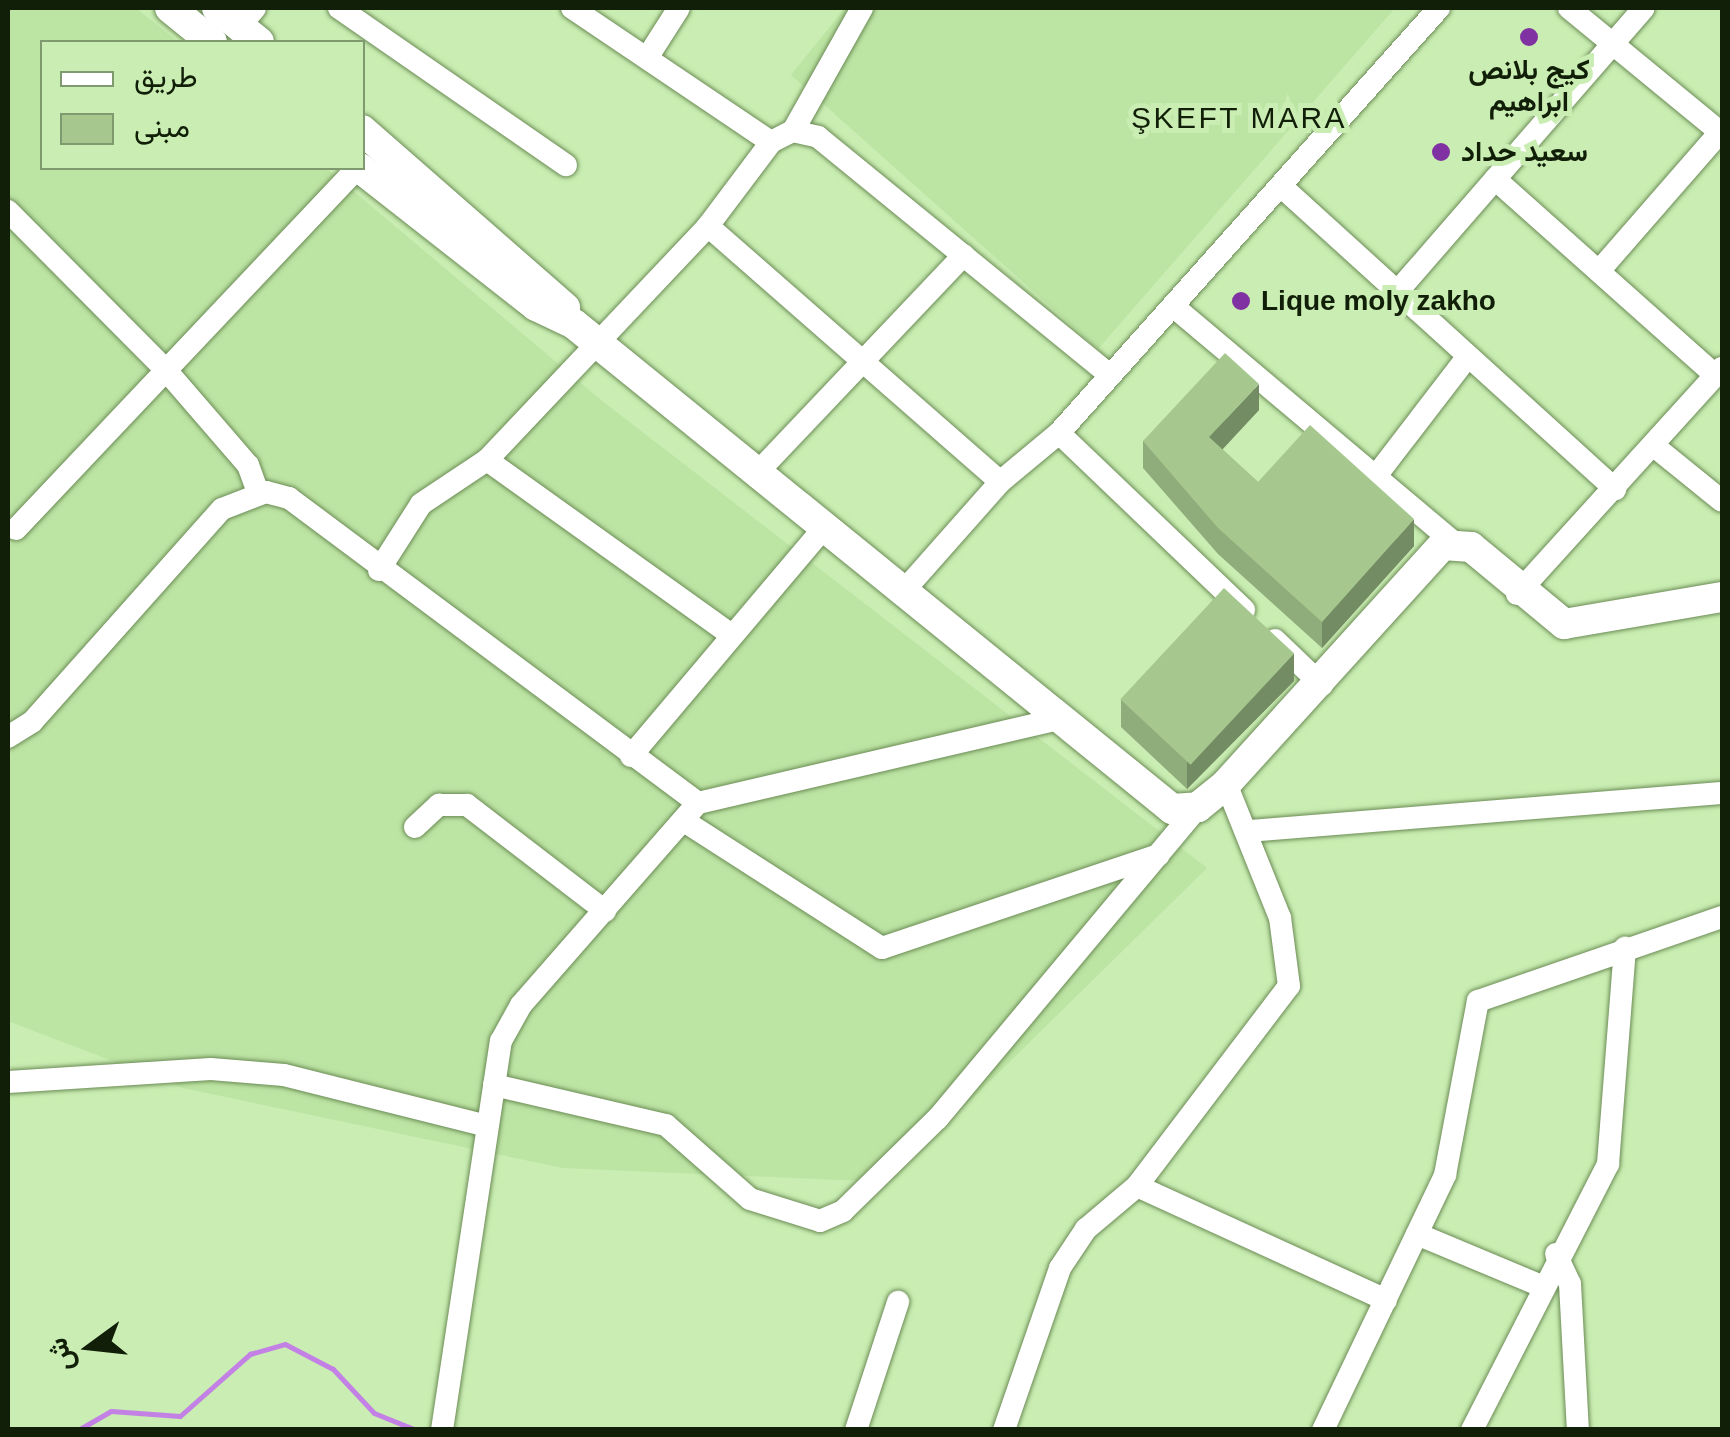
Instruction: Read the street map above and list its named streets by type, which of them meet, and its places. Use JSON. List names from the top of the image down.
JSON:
{
  "districts": ["ŞKEFT MARA"],
  "places": ["كيج بلانص ابراهيم", "سعيد حداد", "Lique moly zakho"],
  "legend": ["طريق", "مبنى"],
  "north": "left"
}
